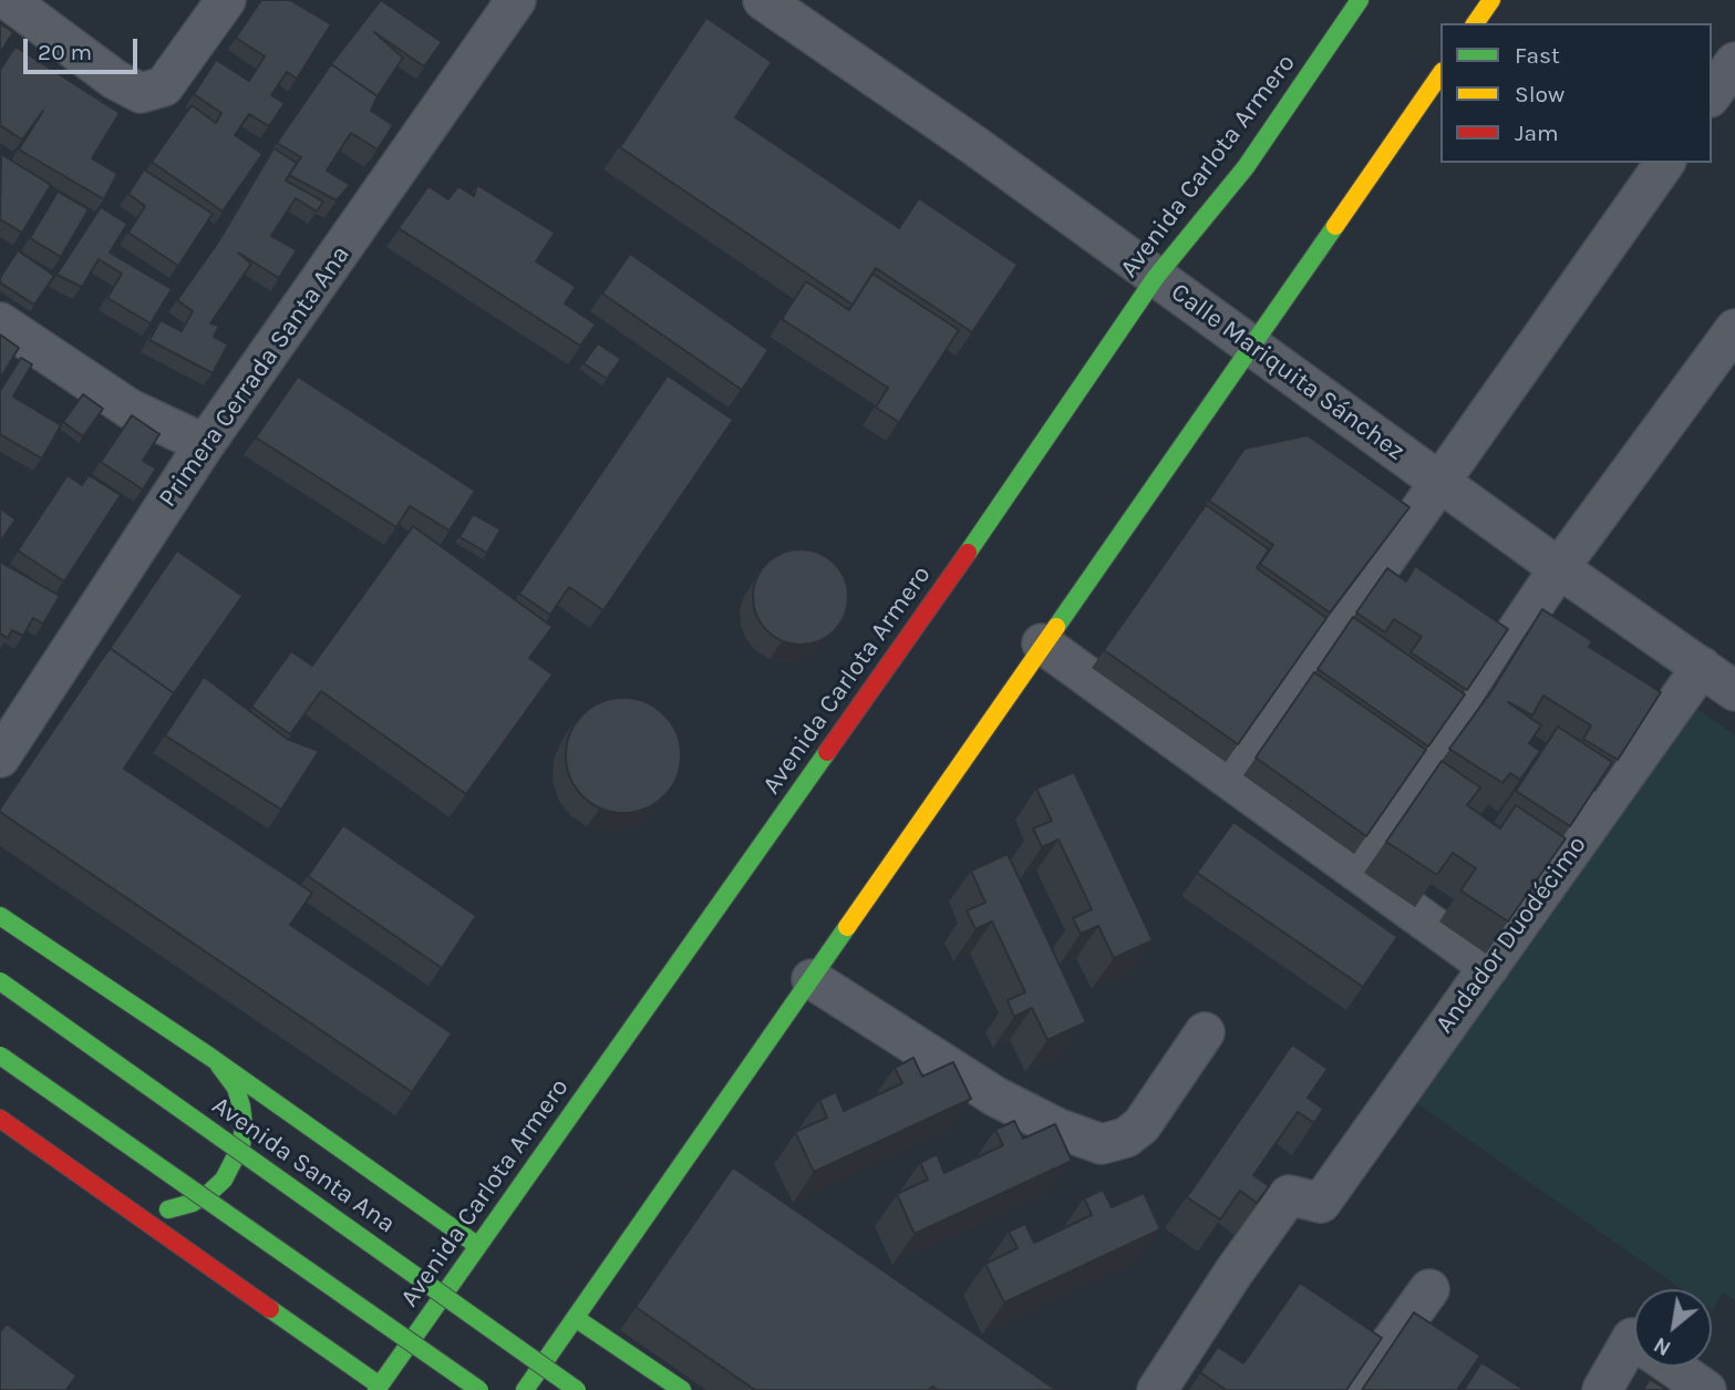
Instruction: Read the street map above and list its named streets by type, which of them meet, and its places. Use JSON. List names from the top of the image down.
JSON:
{
  "streets": {
    "main road": ["Avenida Carlota Armero", "Avenida Santa Ana"],
    "street": ["Calle Mariquita Sánchez", "Primera Cerrada Santa Ana", "Andador Duodécimo"]
  },
  "crossings": [
    ["Avenida Carlota Armero", "Calle Mariquita Sánchez"],
    ["Avenida Carlota Armero", "Avenida Santa Ana"],
    ["Calle Mariquita Sánchez", "Andador Duodécimo"]
  ],
  "legend": ["Fast", "Slow", "Jam"],
  "scale_bar": "20 m",
  "north": "bottom left"
}
